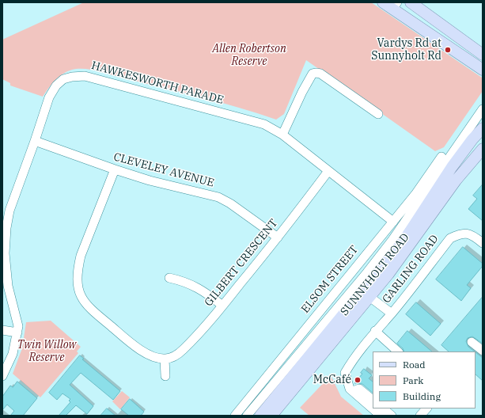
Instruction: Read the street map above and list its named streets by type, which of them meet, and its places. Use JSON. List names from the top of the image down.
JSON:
{
  "streets": {
    "main road": ["SUNNYHOLT ROAD"],
    "street": [
      "HAWKESWORTH PARADE",
      "CLEVELEY AVENUE",
      "GILBERT CRESCENT",
      "GARLING ROAD",
      "ELSOM STREET"
    ]
  },
  "crossings": [
    ["HAWKESWORTH PARADE", "CLEVELEY AVENUE"],
    ["HAWKESWORTH PARADE", "GILBERT CRESCENT"],
    ["HAWKESWORTH PARADE", "ELSOM STREET"],
    ["CLEVELEY AVENUE", "GILBERT CRESCENT"],
    ["GARLING ROAD", "SUNNYHOLT ROAD"]
  ],
  "parks": ["Allen Robertson Reserve", "Twin Willow Reserve"],
  "places": ["Vardys Rd at Sunnyholt Rd", "McCafé"],
  "legend": ["Road", "Park", "Building"]
}
